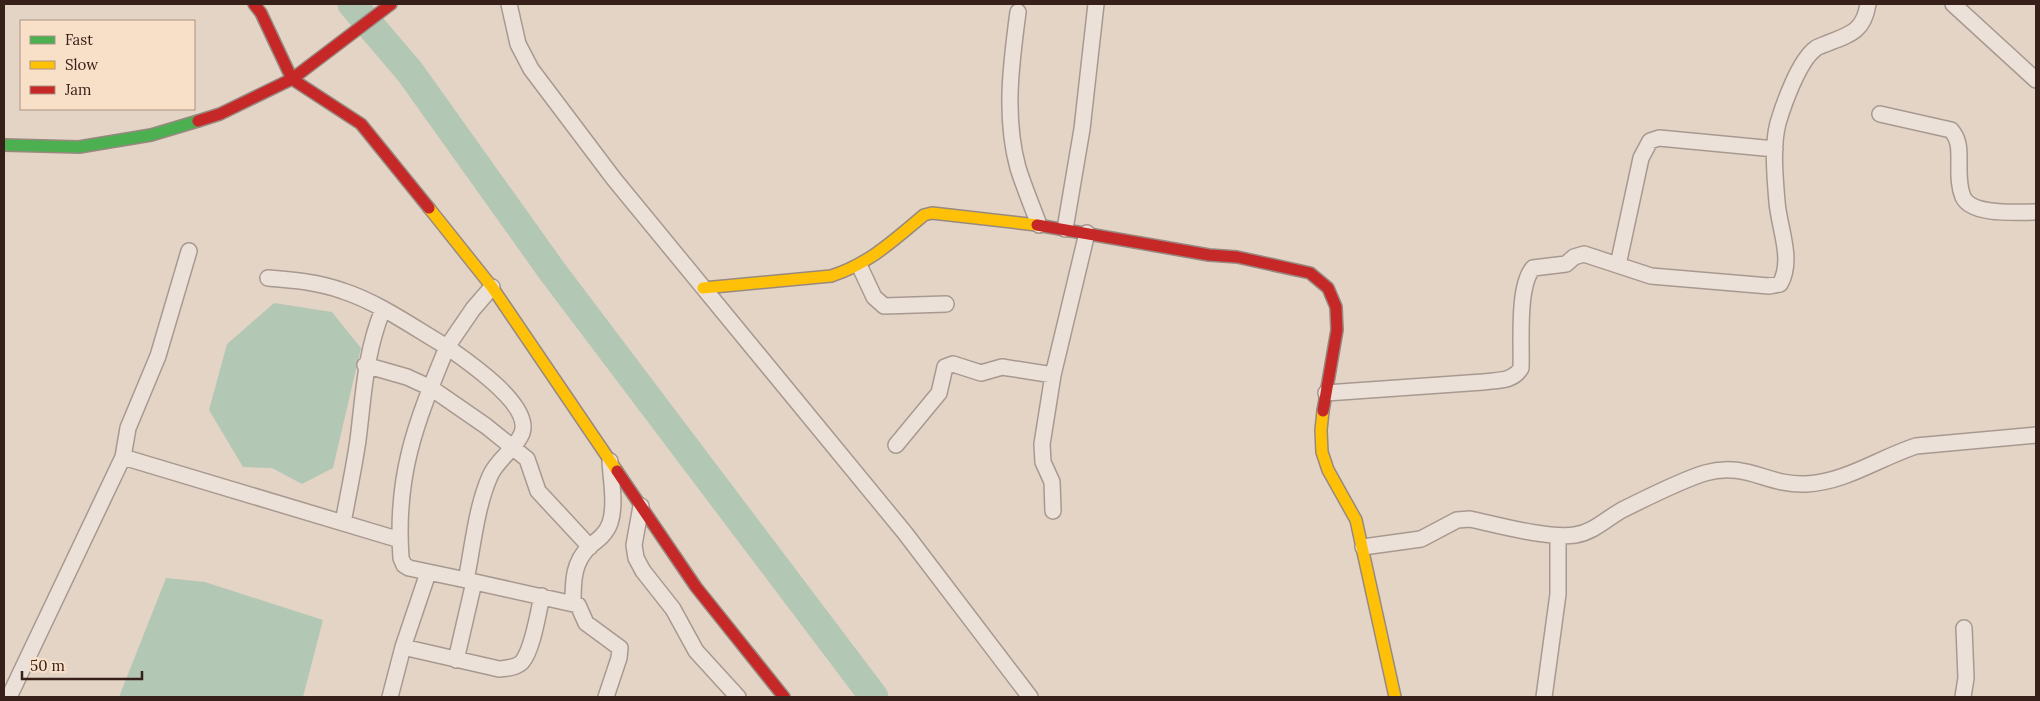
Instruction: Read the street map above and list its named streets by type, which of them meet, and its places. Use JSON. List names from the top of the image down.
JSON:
{
  "legend": ["Fast", "Slow", "Jam"],
  "scale_bar": "50 m"
}
